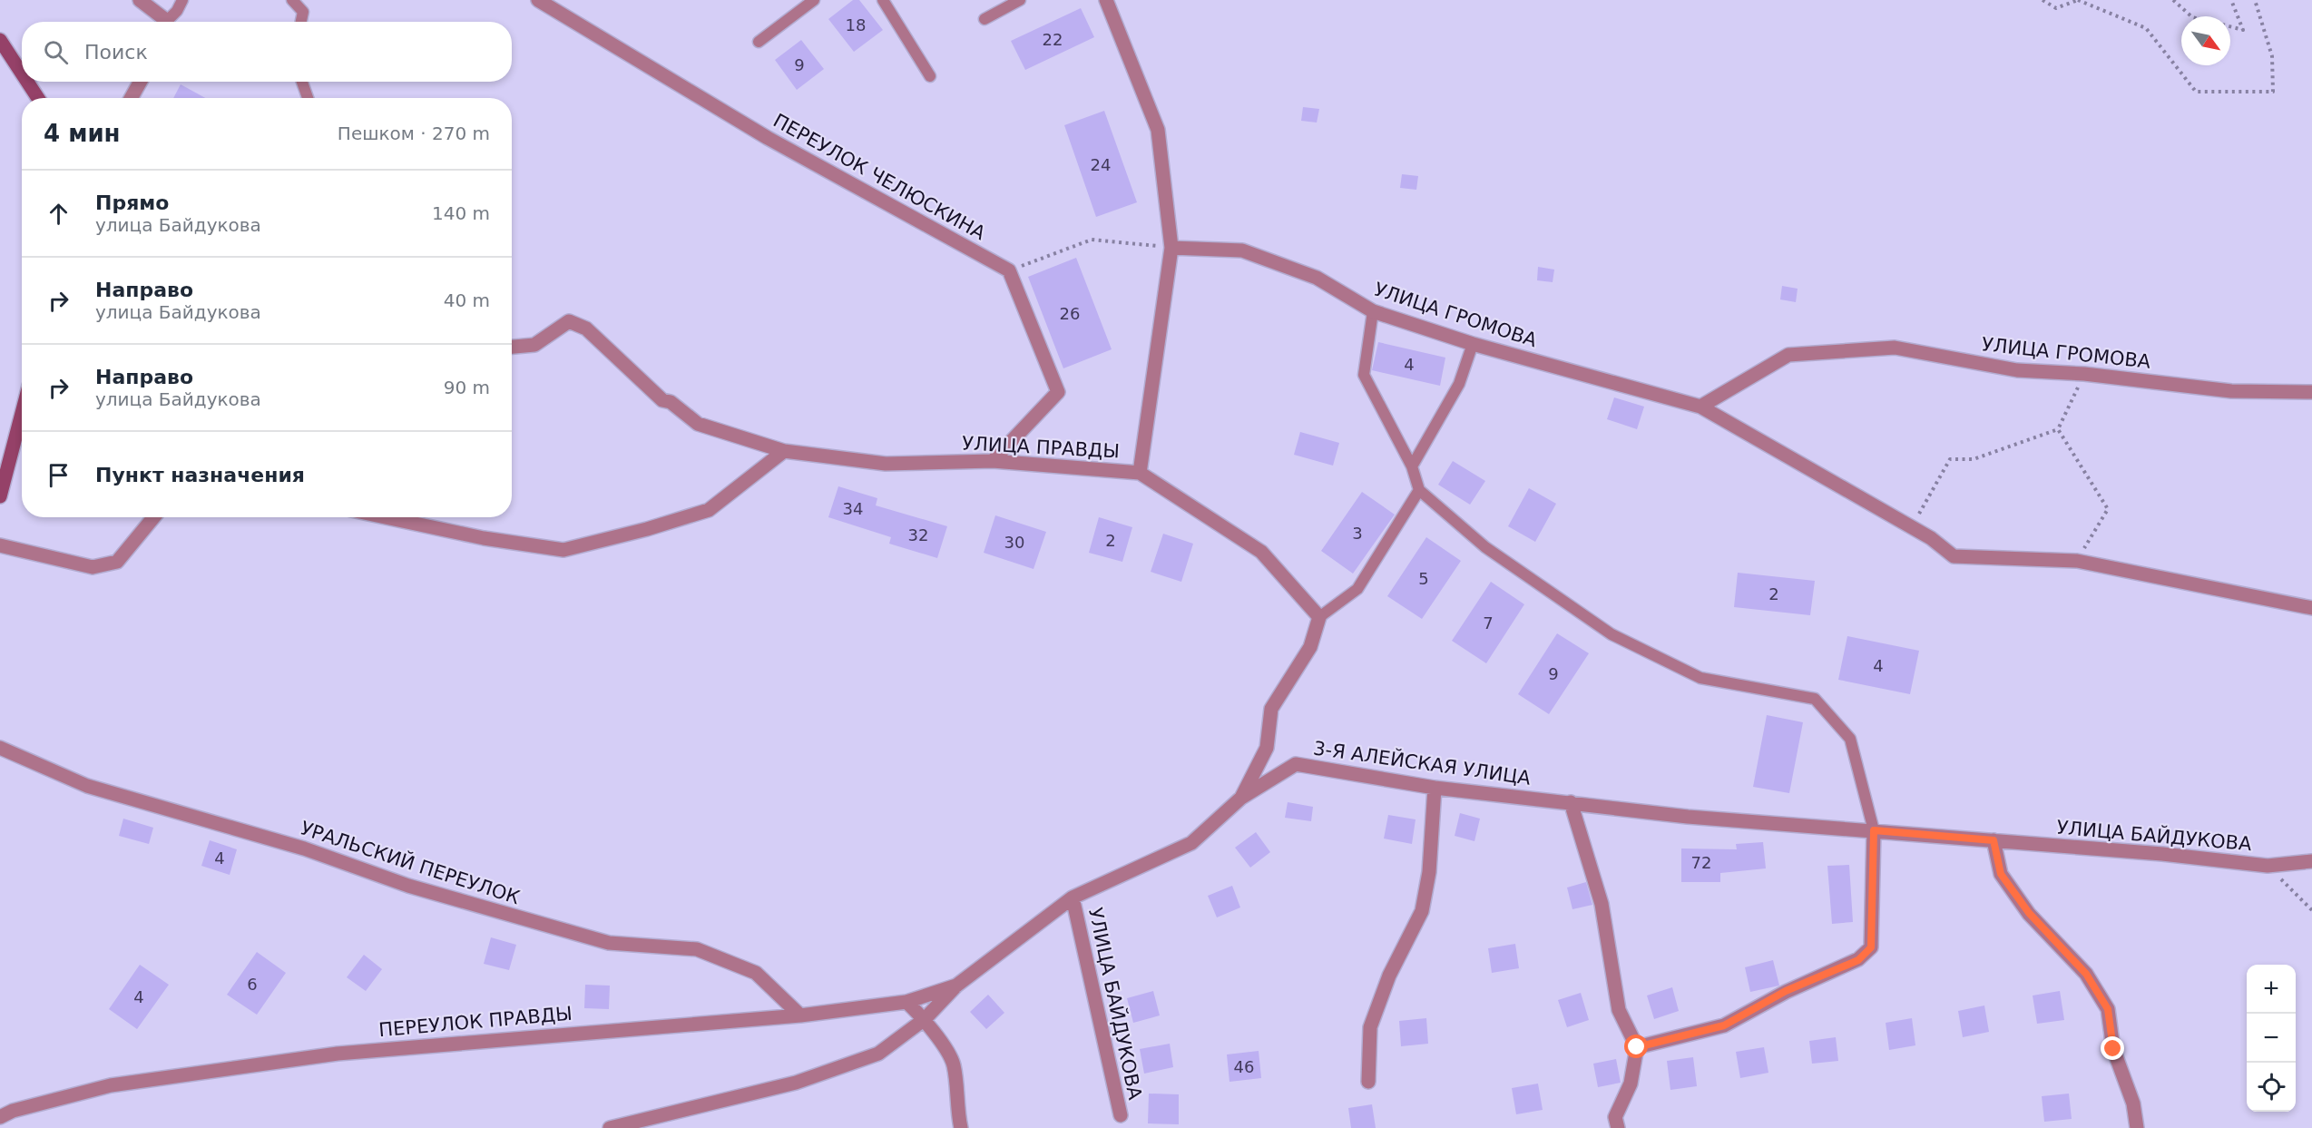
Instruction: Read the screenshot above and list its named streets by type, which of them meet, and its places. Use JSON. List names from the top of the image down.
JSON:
{
  "streets": {
    "street": [
      "ПЕРЕУЛОК ЧЕЛЮСКИНА",
      "УЛИЦА ГРОМОВА",
      "УЛИЦА ПРАВДЫ",
      "3-Я АЛЕЙСКАЯ УЛИЦА",
      "УЛИЦА БАЙДУКОВА",
      "УРАЛЬСКИЙ ПЕРЕУЛОК",
      "ПЕРЕУЛОК ПРАВДЫ"
    ]
  },
  "crossings": [
    ["УЛИЦА ГРОМОВА", "УЛИЦА ПРАВДЫ"],
    ["3-Я АЛЕЙСКАЯ УЛИЦА", "УЛИЦА БАЙДУКОВА"],
    ["УЛИЦА БАЙДУКОВА", "ПЕРЕУЛОК ПРАВДЫ"],
    ["УРАЛЬСКИЙ ПЕРЕУЛОК", "ПЕРЕУЛОК ПРАВДЫ"]
  ],
  "house_numbers": [
    "18",
    "22",
    "9",
    "24",
    "26",
    "4",
    "34",
    "3",
    "32",
    "2",
    "30",
    "5",
    "2",
    "7",
    "4",
    "9",
    "4",
    "72",
    "6",
    "4",
    "46"
  ],
  "north": "bottom right",
  "page": {
    "search": "Поиск",
    "heading": ["4 мин", "Пешком · 270 m"],
    "list": [
      ["Прямо", "улица Байдукова", "140 m"],
      ["Направо", "улица Байдукова", "40 m"],
      ["Направо", "улица Байдукова", "90 m"],
      "Пункт назначения"
    ],
    "map_buttons": ["+", "−"]
  }
}
